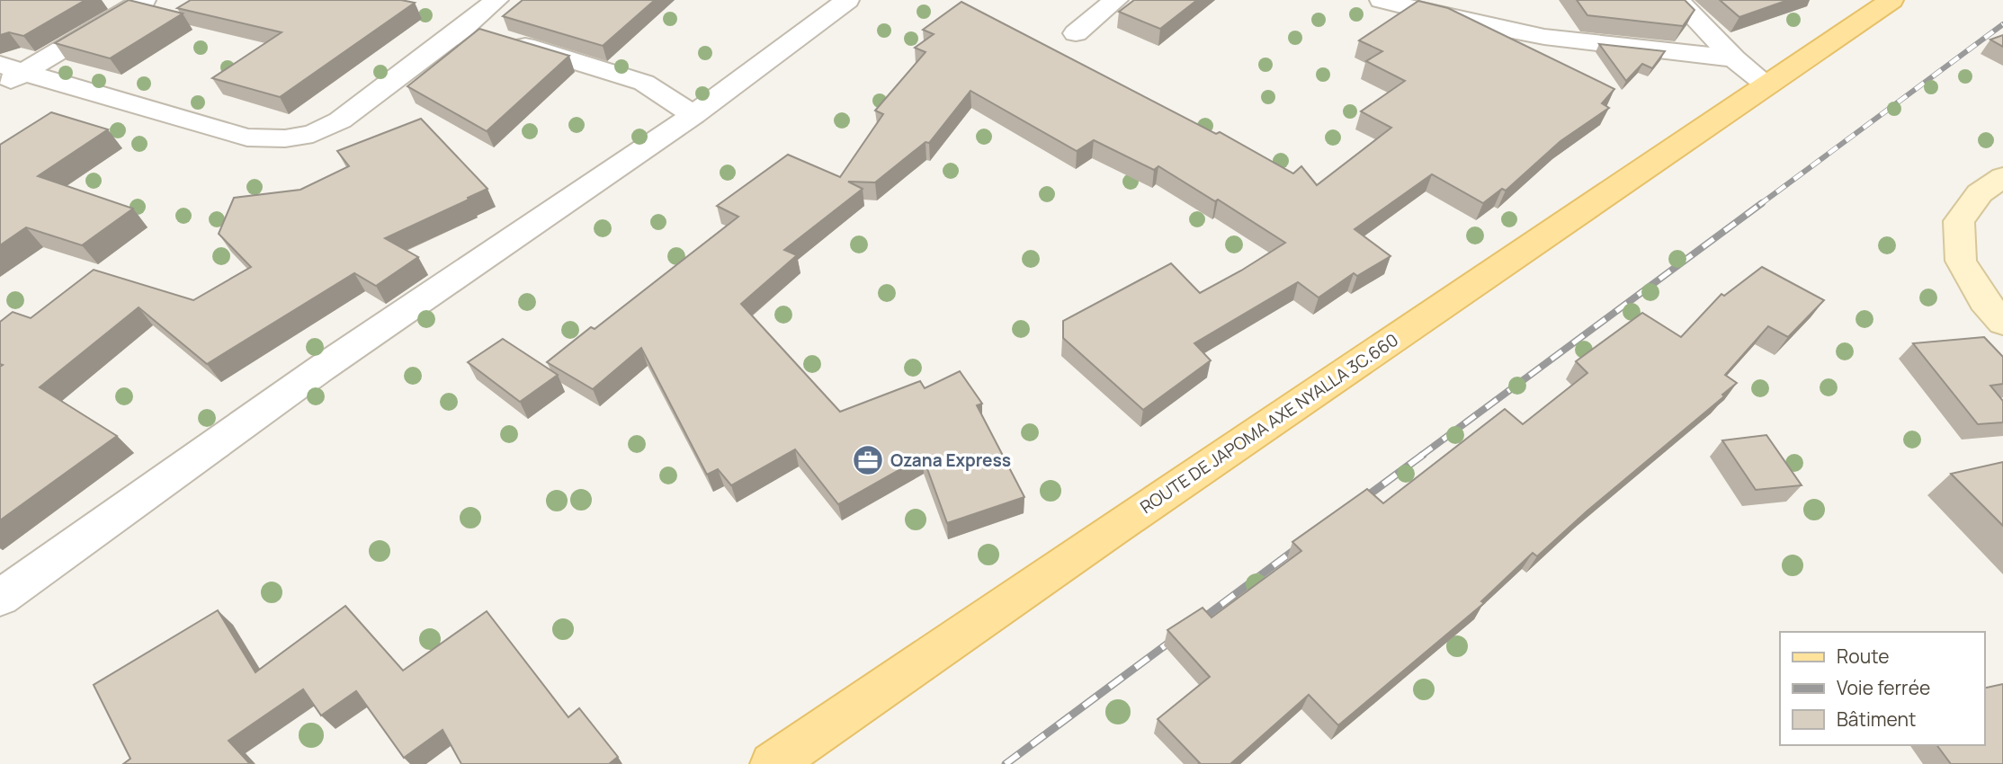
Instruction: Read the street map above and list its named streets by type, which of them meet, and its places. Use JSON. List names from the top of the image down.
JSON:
{
  "streets": {
    "main road": ["ROUTE DE JAPOMA AXE NYALLA 3C.660"]
  },
  "places": {
    "office": ["Ozana Express"]
  },
  "legend": ["Route", "Voie ferrée", "Bâtiment"]
}
